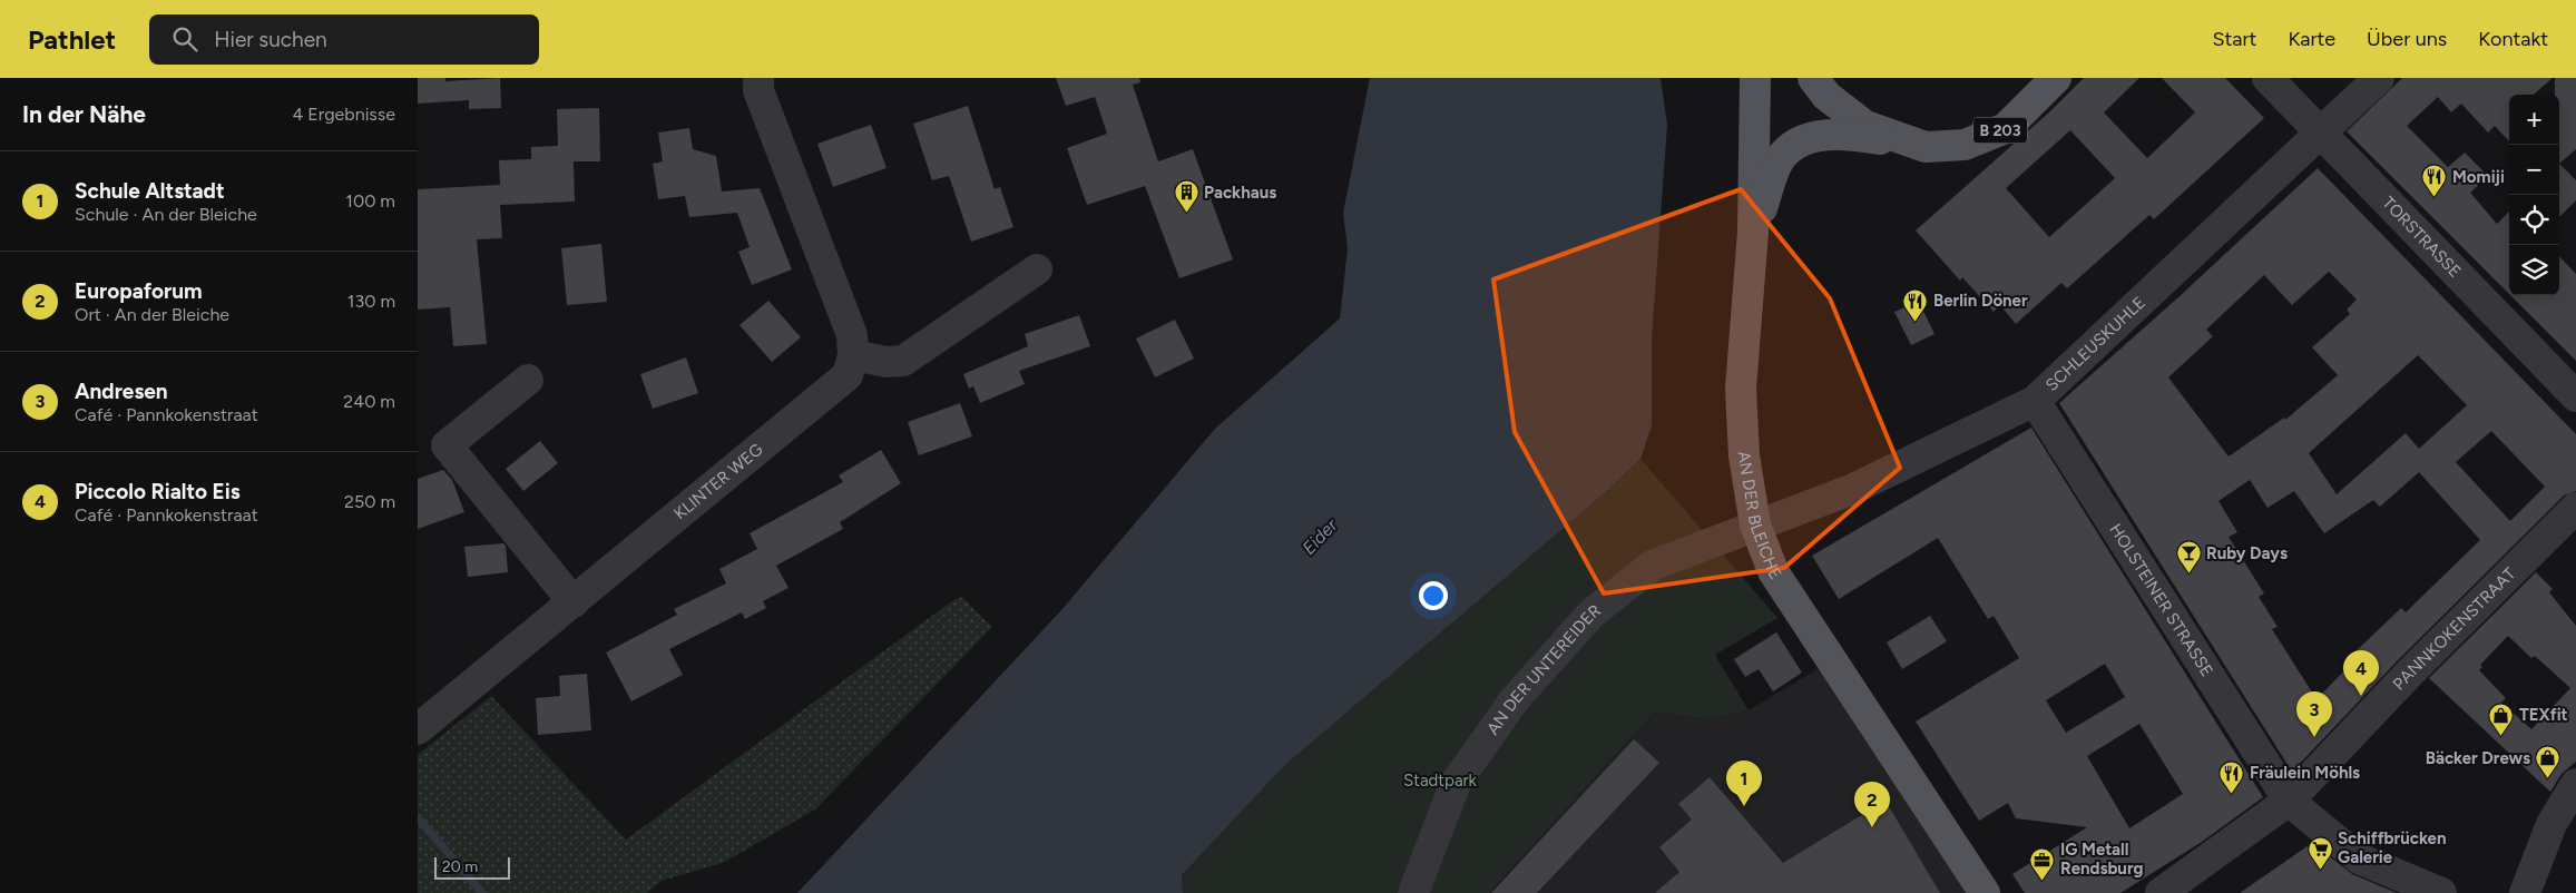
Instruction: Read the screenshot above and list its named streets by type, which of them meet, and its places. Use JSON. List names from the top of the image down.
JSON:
{
  "streets": {
    "main road": ["B 203", "AN DER BLEICHE"],
    "street": [
      "TORSTRASSE",
      "SCHLEUSKUHLE",
      "KLINTER WEG",
      "HOLSTEINER STRASSE",
      "PANNKOKENSTRAAT",
      "AN DER UNTEREIDER"
    ]
  },
  "crossings": [
    ["TORSTRASSE", "SCHLEUSKUHLE"],
    ["SCHLEUSKUHLE", "AN DER BLEICHE"],
    ["SCHLEUSKUHLE", "HOLSTEINER STRASSE"],
    ["SCHLEUSKUHLE", "AN DER UNTEREIDER"],
    ["AN DER BLEICHE", "AN DER UNTEREIDER"],
    ["HOLSTEINER STRASSE", "PANNKOKENSTRAAT"]
  ],
  "water": ["Eider"],
  "parks": ["Stadtpark"],
  "places": {
    "restaurant": ["Momiji", "Berlin Döner", "Fräulein Möhls"],
    "building": ["Packhaus"],
    "bar": ["Ruby Days"],
    "shop": ["TEXfit", "Bäcker Drews"],
    "supermarket": ["Schiffbrücken Galerie"],
    "office": ["IG Metall Rendsburg"]
  },
  "scale_bar": "20 m",
  "page": {
    "header": "Pathlet",
    "search": "Hier suchen",
    "nav": [
      "Start",
      "Karte",
      "Über uns",
      "Kontakt"
    ],
    "heading": ["In der Nähe", "4 Ergebnisse"],
    "map_buttons": ["+", "−"],
    "list": [
      {
        "mark": "1",
        "name": "Schule Altstadt",
        "note": "Schule · An der Bleiche",
        "value": "100 m"
      },
      {
        "mark": "2",
        "name": "Europaforum",
        "note": "Ort · An der Bleiche",
        "value": "130 m"
      },
      {
        "mark": "3",
        "name": "Andresen",
        "note": "Café · Pannkokenstraat",
        "value": "240 m"
      },
      {
        "mark": "4",
        "name": "Piccolo Rialto Eis",
        "note": "Café · Pannkokenstraat",
        "value": "250 m"
      }
    ],
    "pins": [
      "4",
      "3",
      "1",
      "2"
    ],
    "scale": "20 m"
  }
}
